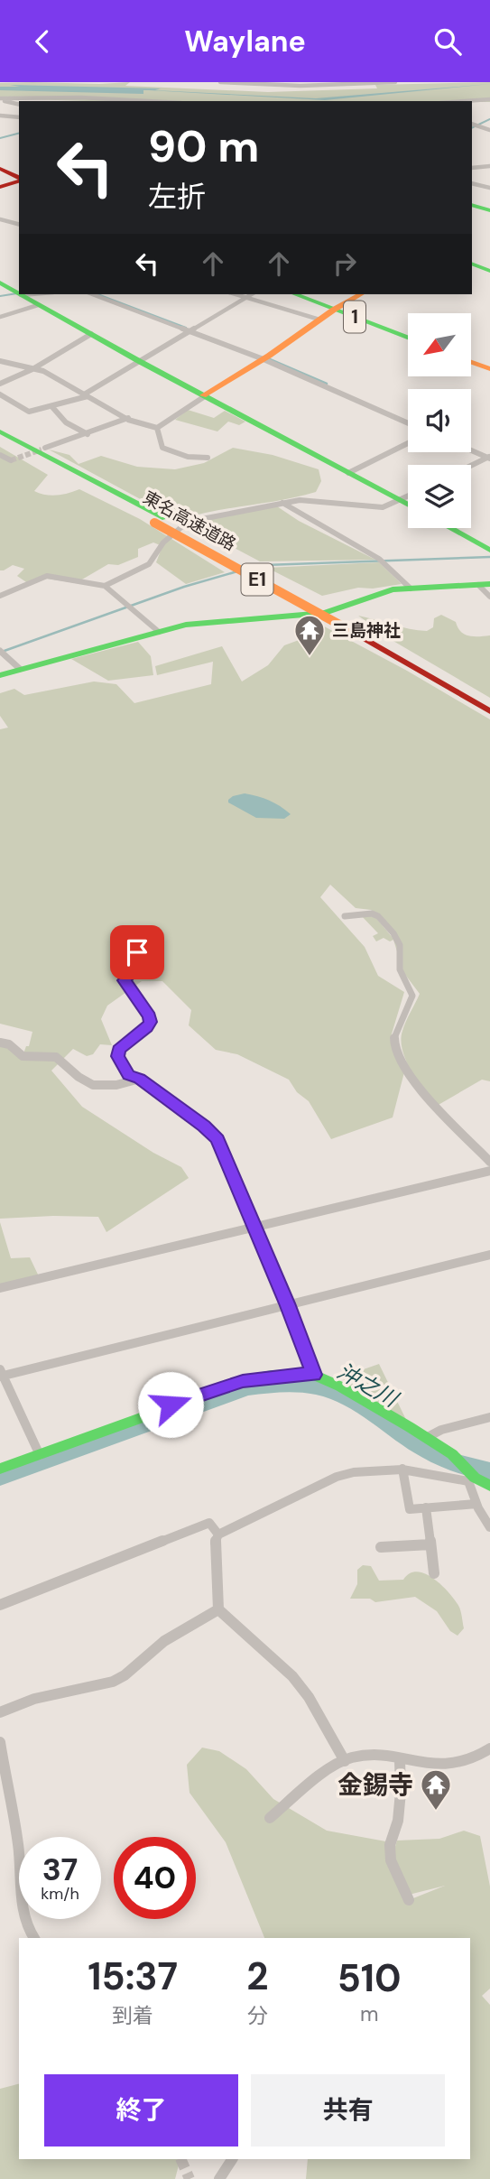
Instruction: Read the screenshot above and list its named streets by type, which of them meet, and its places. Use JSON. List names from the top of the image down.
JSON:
{
  "streets": {
    "main road": ["1", "東名高速道路", "E1"]
  },
  "water": ["沖之川"],
  "places": {
    "temple": ["三島神社", "金錫寺"]
  },
  "north": "bottom left",
  "page": {
    "header": "Waylane",
    "turn": ["90 m", "左折"],
    "speed": "37 km/h",
    "limit": "40",
    "eta": [
      "15:37",
      "到着",
      "2",
      "分",
      "510",
      "m"
    ],
    "buttons": ["終了", "共有"]
  }
}
